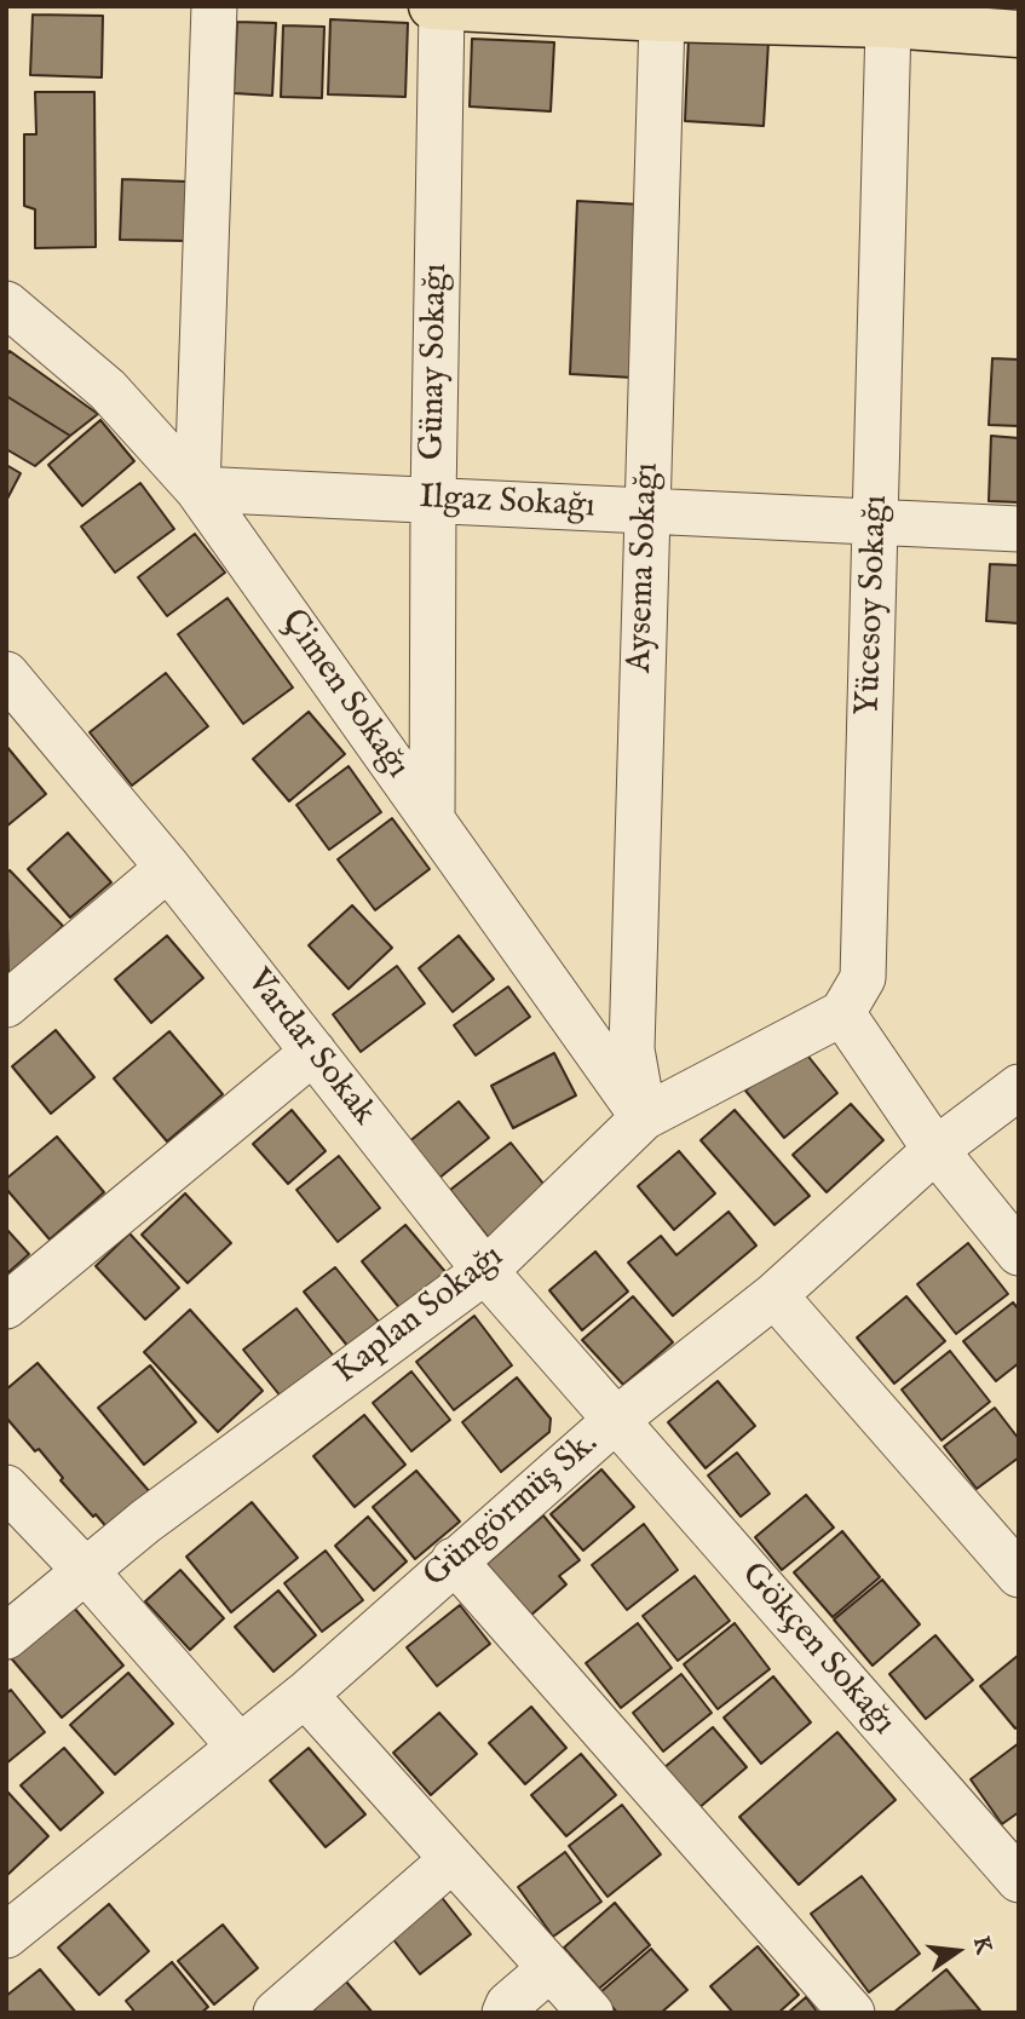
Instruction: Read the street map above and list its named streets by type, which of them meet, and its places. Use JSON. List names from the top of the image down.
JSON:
{
  "streets": {
    "street": [
      "Günay Sokağı",
      "Ilgaz Sokağı",
      "Aysema Sokağı",
      "Yücesoy Sokağı",
      "Çimen Sokağı",
      "Vardar Sokak",
      "Kaplan Sokağı",
      "Güngörmüş Sk.",
      "Gökçen Sokağı"
    ]
  },
  "crossings": [
    ["Günay Sokağı", "Ilgaz Sokağı"],
    ["Günay Sokağı", "Çimen Sokağı"],
    ["Ilgaz Sokağı", "Aysema Sokağı"],
    ["Ilgaz Sokağı", "Yücesoy Sokağı"],
    ["Ilgaz Sokağı", "Çimen Sokağı"],
    ["Aysema Sokağı", "Çimen Sokağı"],
    ["Aysema Sokağı", "Kaplan Sokağı"],
    ["Yücesoy Sokağı", "Kaplan Sokağı"],
    ["Çimen Sokağı", "Kaplan Sokağı"],
    ["Vardar Sokak", "Kaplan Sokağı"],
    ["Vardar Sokak", "Güngörmüş Sk."],
    ["Vardar Sokak", "Gökçen Sokağı"],
    ["Güngörmüş Sk.", "Gökçen Sokağı"]
  ],
  "north": "right"
}
